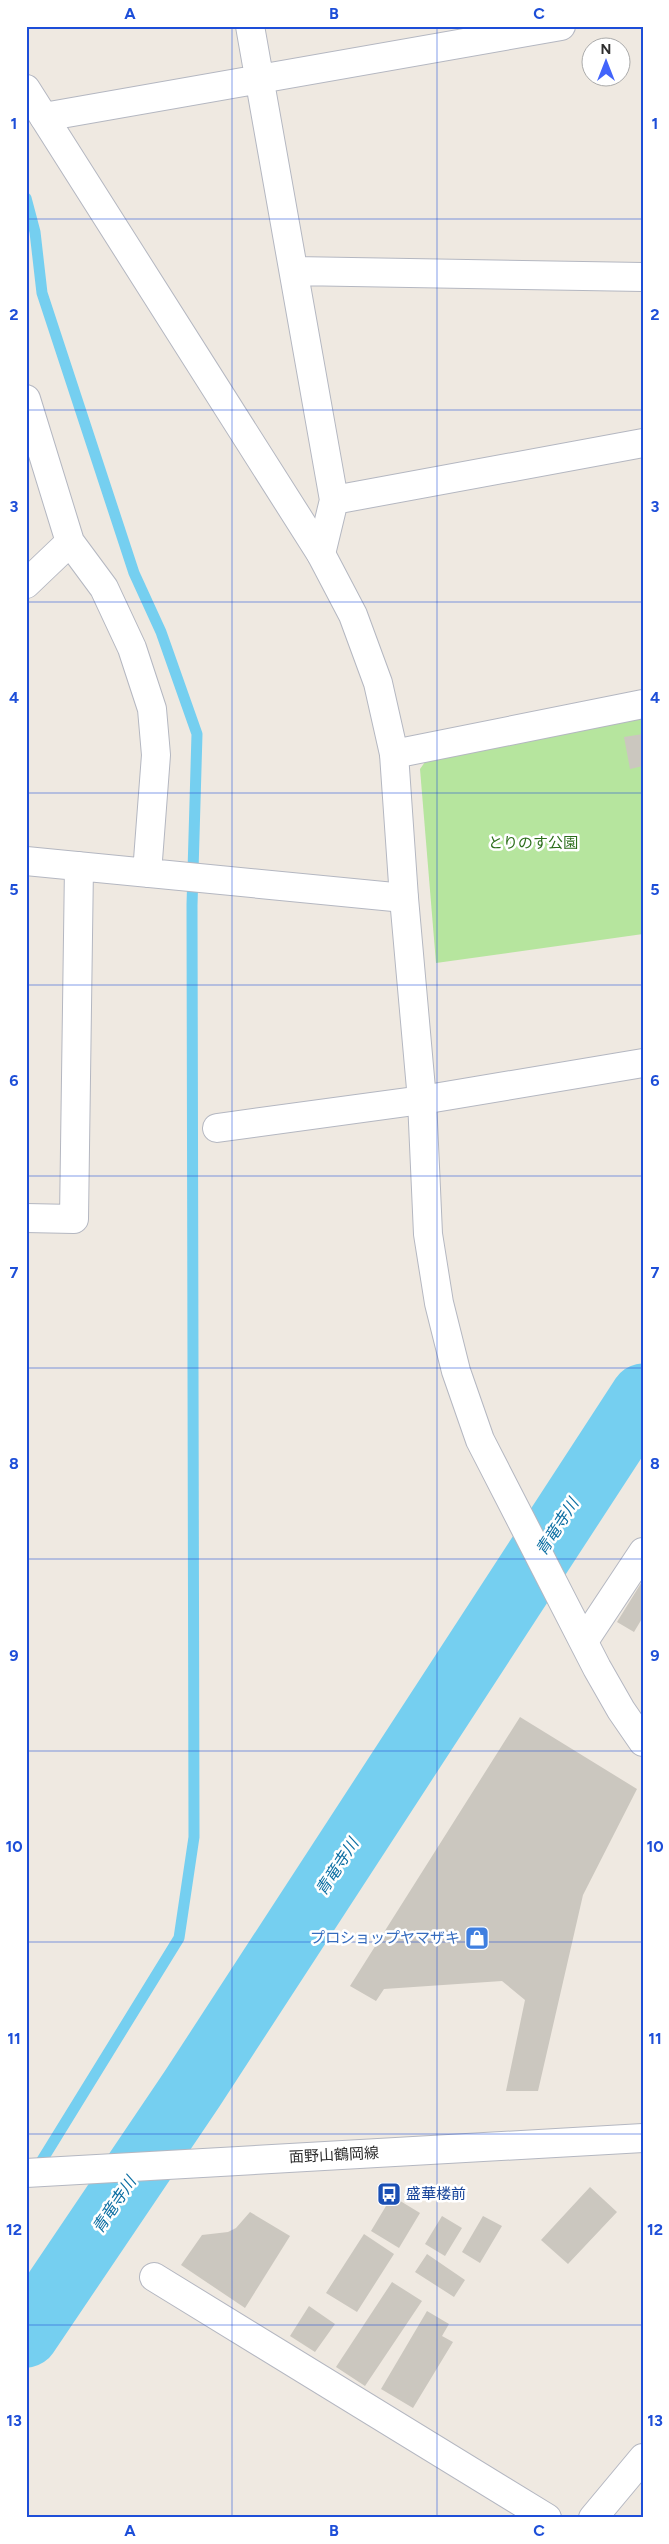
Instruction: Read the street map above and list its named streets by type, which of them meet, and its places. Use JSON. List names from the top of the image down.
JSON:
{
  "streets": {
    "street": ["面野山鶴岡線"]
  },
  "water": ["青竜寺川"],
  "parks": ["とりのす公園"],
  "places": {
    "shop": ["プロショップヤマザキ"],
    "bus stop": ["盛華楼前"]
  },
  "north": "top",
  "grid": {
    "columns": ["A", "B", "C"],
    "rows": [
      "1",
      "2",
      "3",
      "4",
      "5",
      "6",
      "7",
      "8",
      "9",
      "10",
      "11",
      "12",
      "13"
    ]
  }
}
